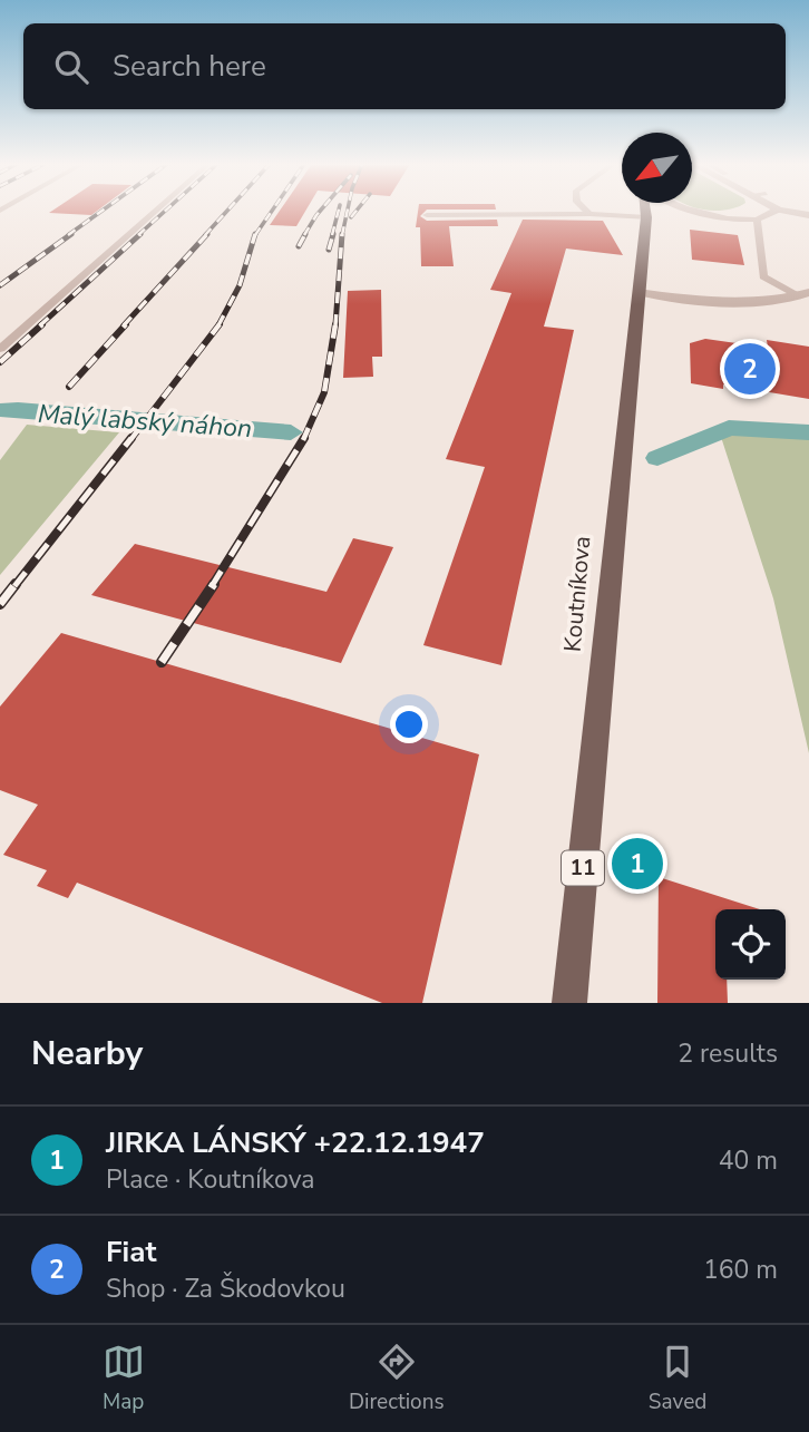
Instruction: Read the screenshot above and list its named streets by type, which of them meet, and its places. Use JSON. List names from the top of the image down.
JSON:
{
  "streets": {
    "main road": ["Koutníkova", "11"]
  },
  "water": ["Malý labský náhon"],
  "north": "bottom left",
  "page": {
    "search": "Search here",
    "pins": ["2", "1"],
    "heading": ["Nearby", "2 results"],
    "list": [
      {
        "mark": "1",
        "name": "JIRKA LÁNSKÝ +22.12.1947",
        "note": "Place · Koutníkova",
        "value": "40 m"
      },
      {
        "mark": "2",
        "name": "Fiat",
        "note": "Shop · Za Škodovkou",
        "value": "160 m"
      }
    ],
    "nav": ["Map", "Directions", "Saved"]
  }
}
